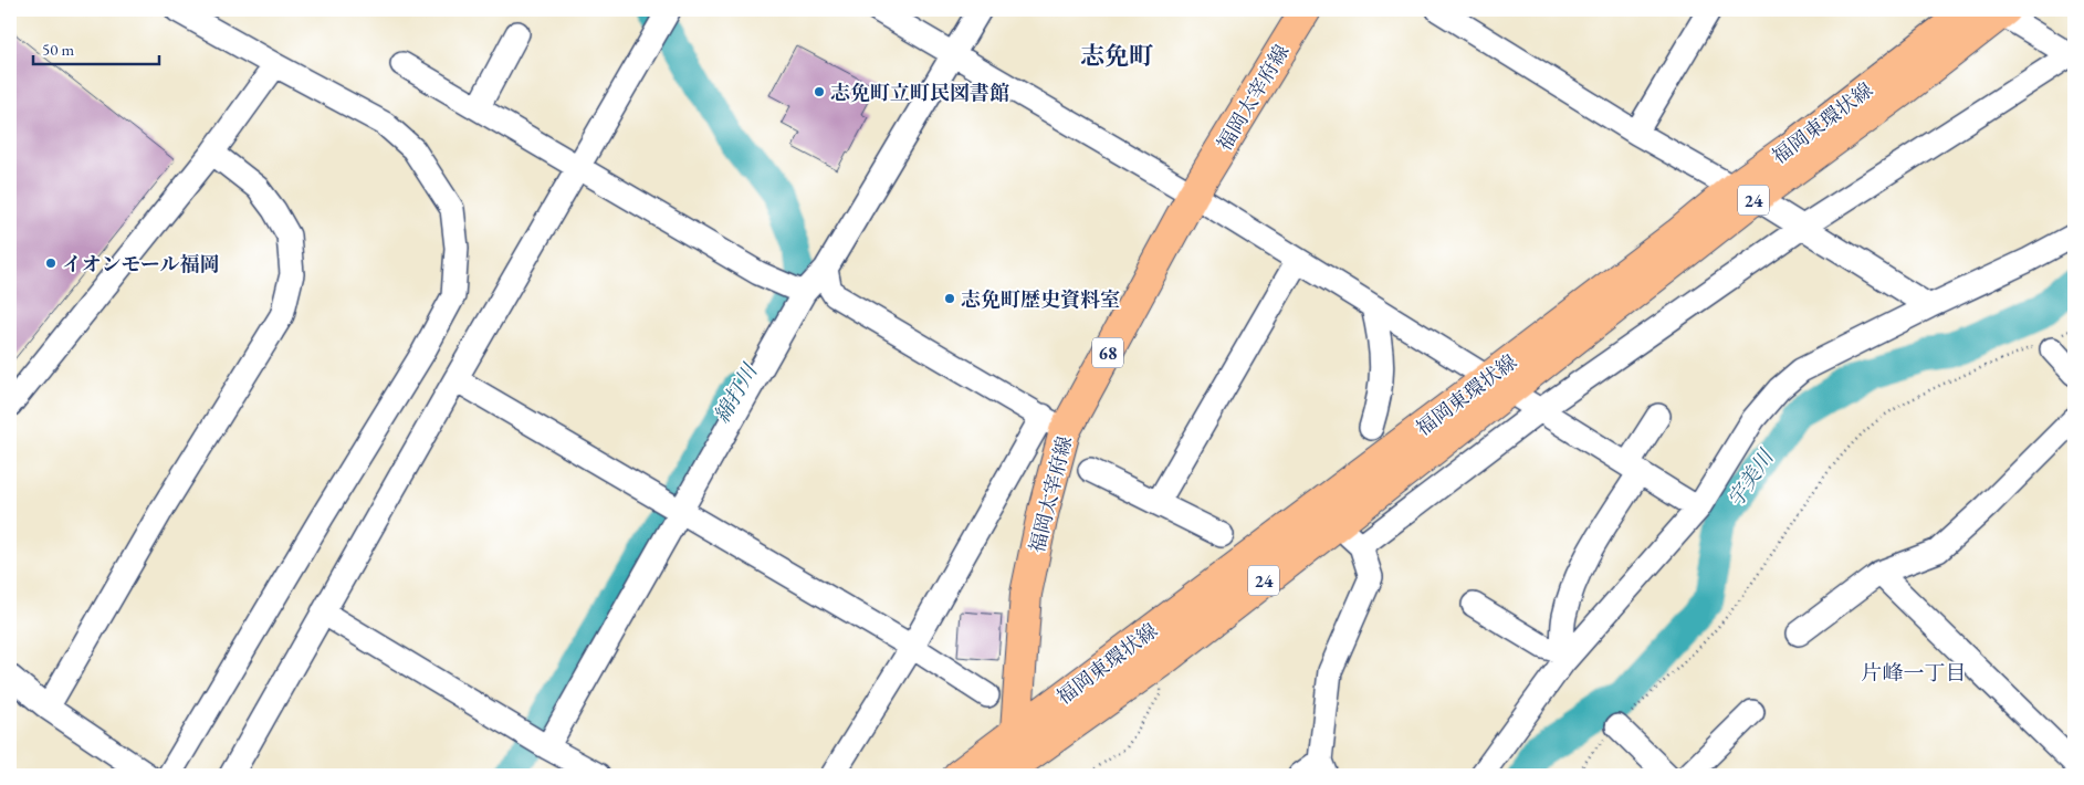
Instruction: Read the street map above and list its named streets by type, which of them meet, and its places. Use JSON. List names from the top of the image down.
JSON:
{
  "streets": {
    "main road": [
      "福岡太宰府線",
      "福岡東環状線",
      "24",
      "68"
    ]
  },
  "crossings": [
    ["福岡太宰府線", "福岡東環状線"]
  ],
  "districts": ["志免町", "片峰一丁目"],
  "water": ["綿打川", "宇美川"],
  "places": ["志免町立町民図書館", "イオンモール福岡", "志免町歴史資料室"],
  "scale_bar": "50 m"
}
